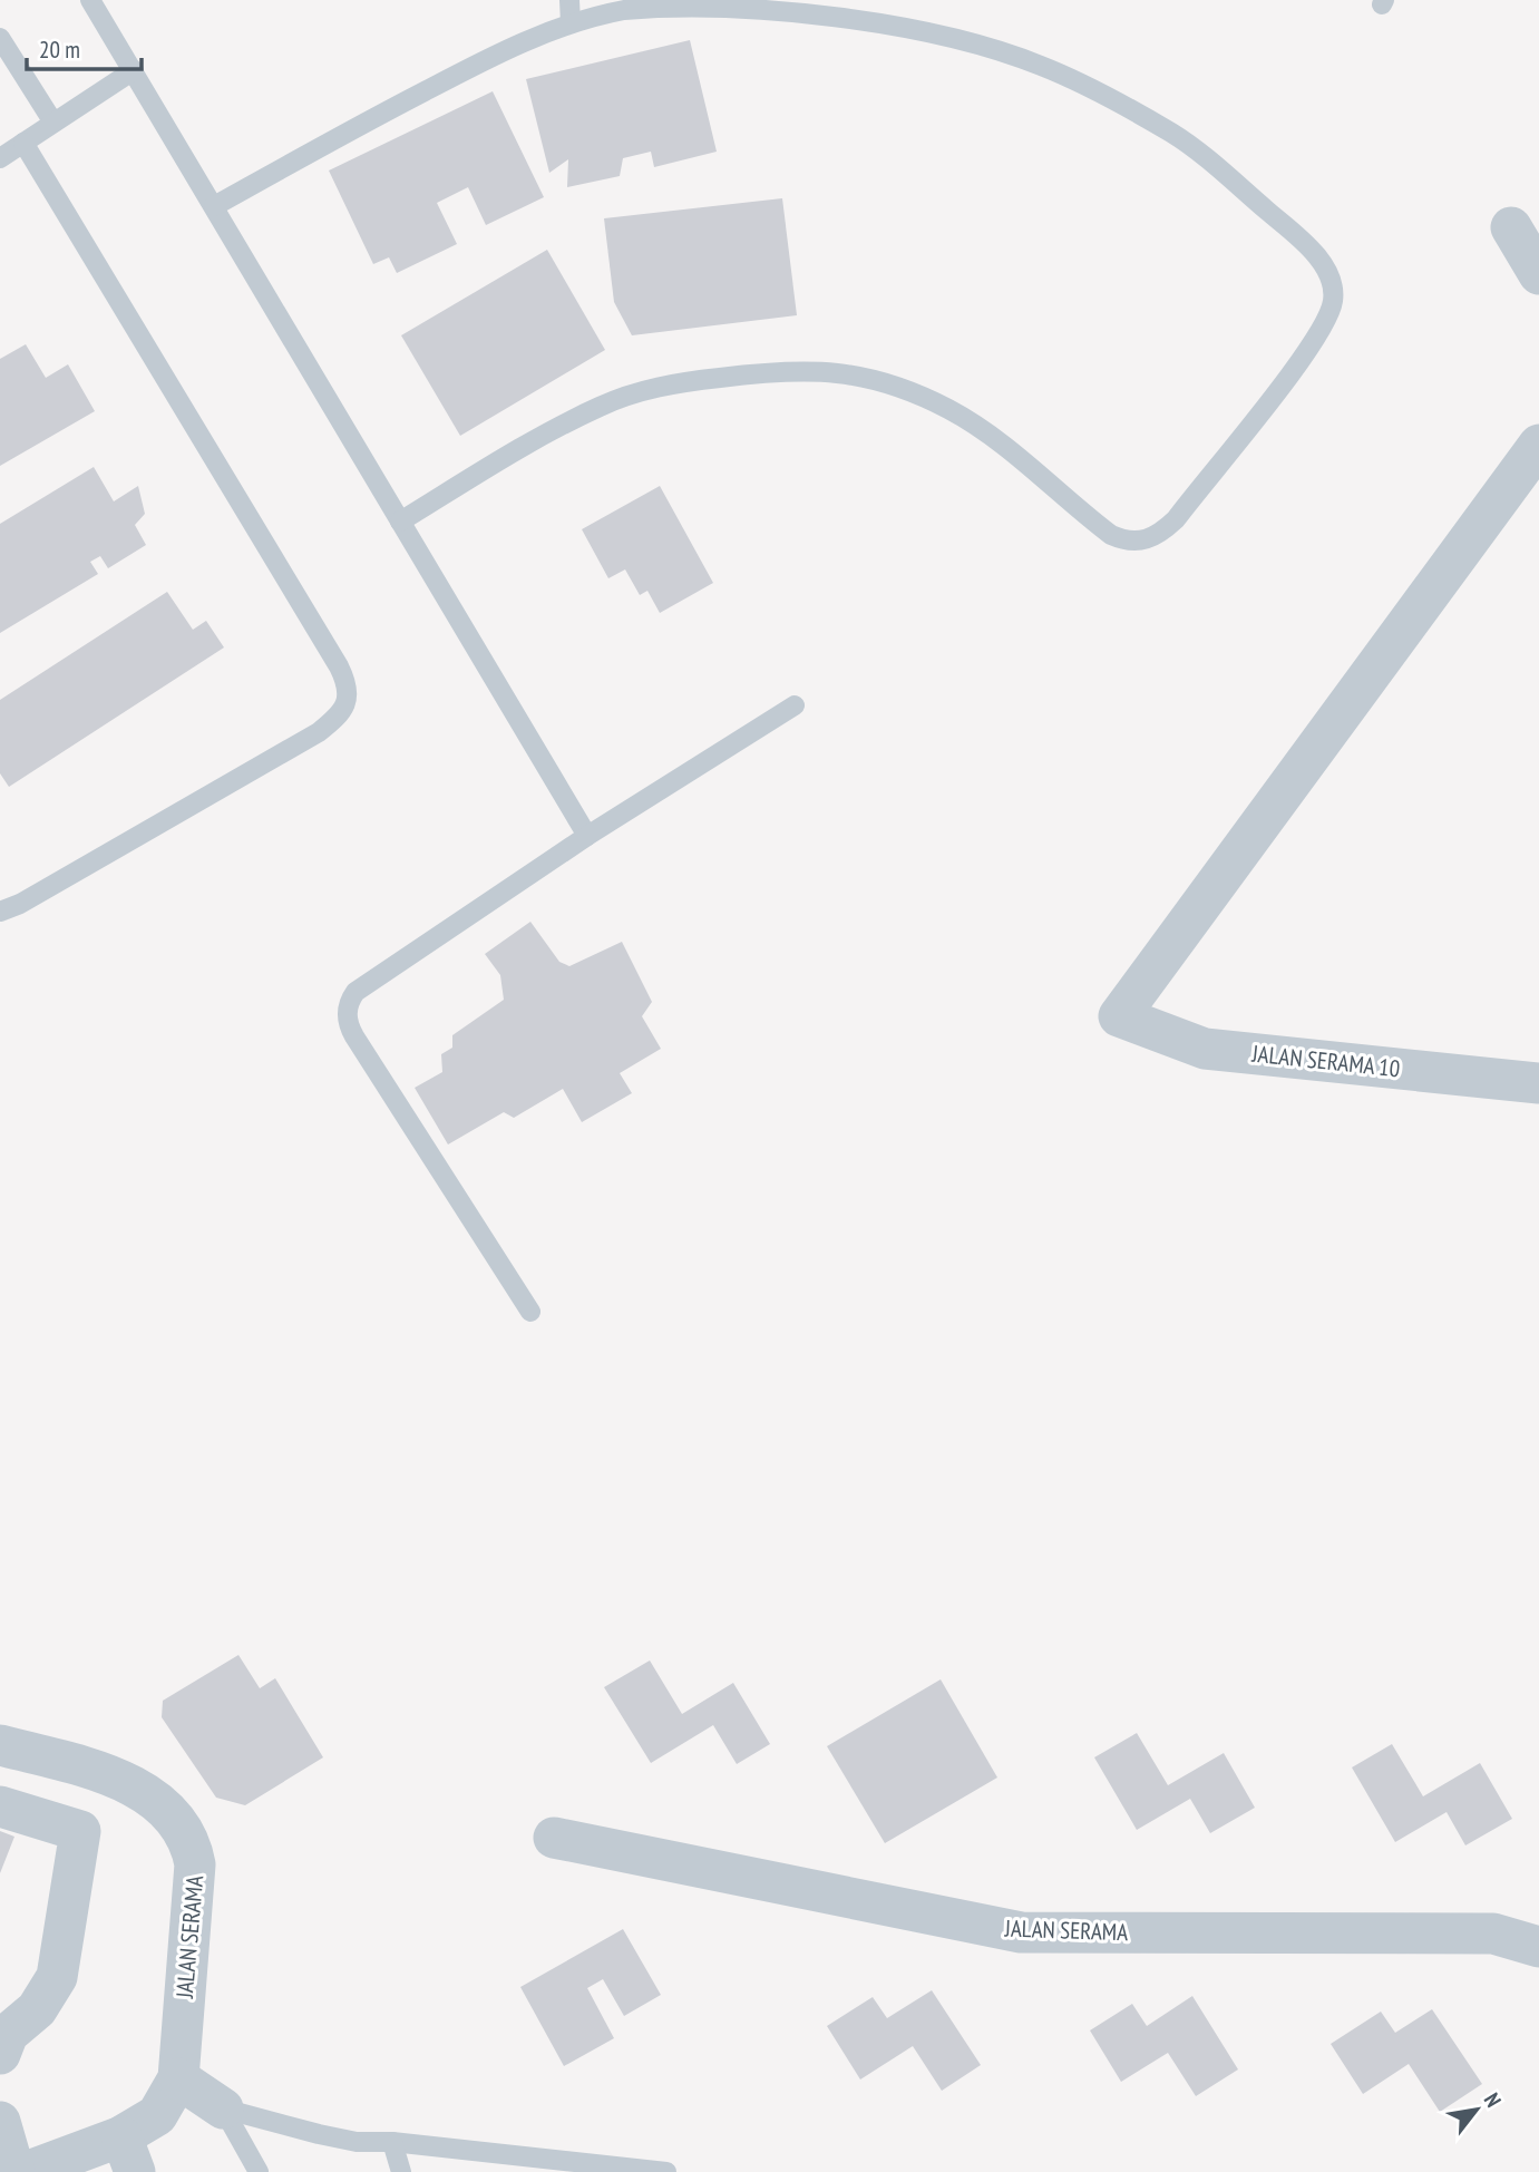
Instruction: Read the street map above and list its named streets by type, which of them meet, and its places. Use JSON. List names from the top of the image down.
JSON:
{
  "streets": {
    "street": ["JALAN SERAMA 10", "JALAN SERAMA"]
  },
  "scale_bar": "20 m",
  "north": "top right"
}
